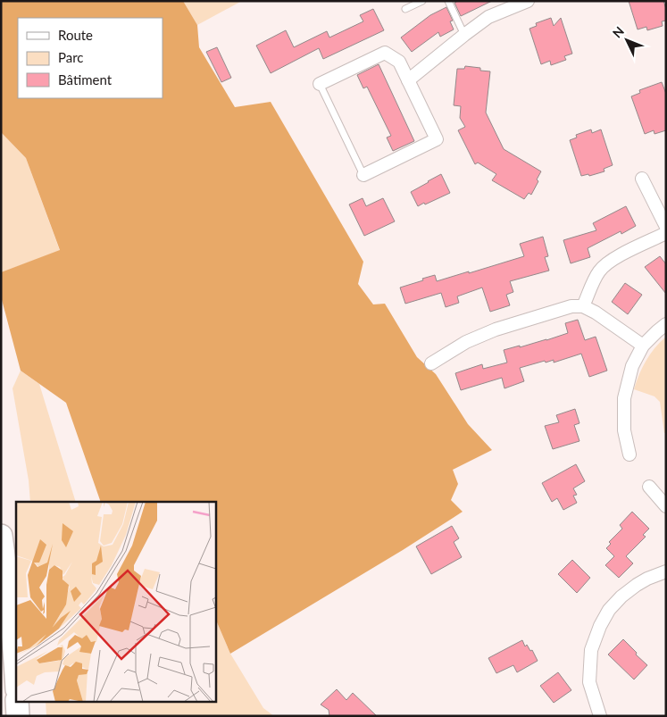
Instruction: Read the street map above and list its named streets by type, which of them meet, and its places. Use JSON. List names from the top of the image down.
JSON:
{
  "legend": ["Route", "Parc", "Bâtiment"],
  "north": "top left"
}
